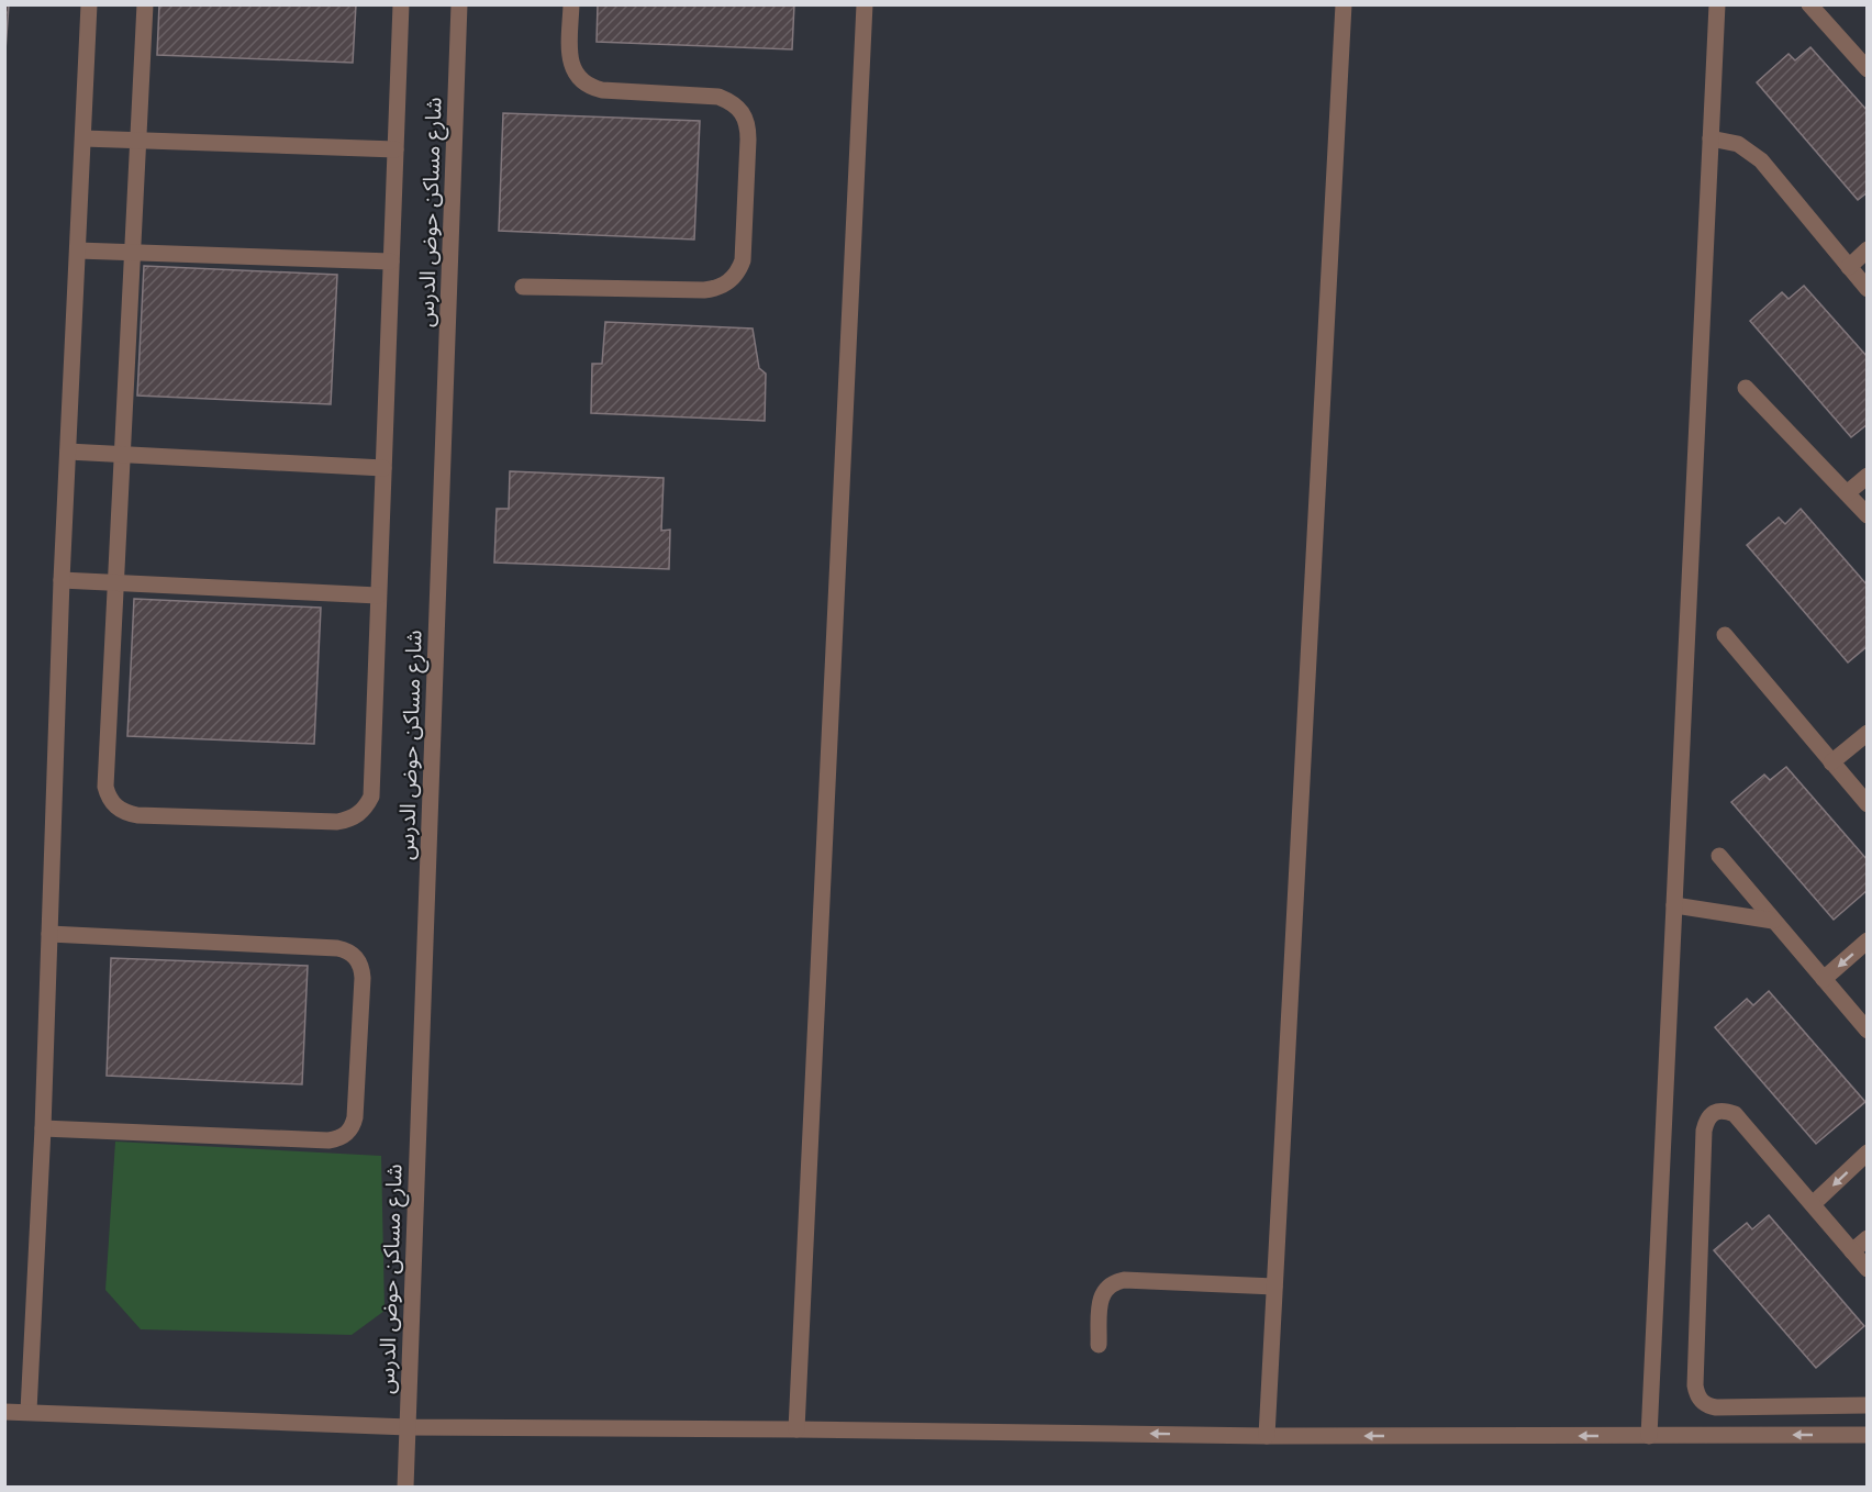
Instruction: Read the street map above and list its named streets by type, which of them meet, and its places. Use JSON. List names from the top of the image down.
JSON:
{
  "streets": {
    "street": ["شارع مساكن حوض الدرس"]
  }
}
